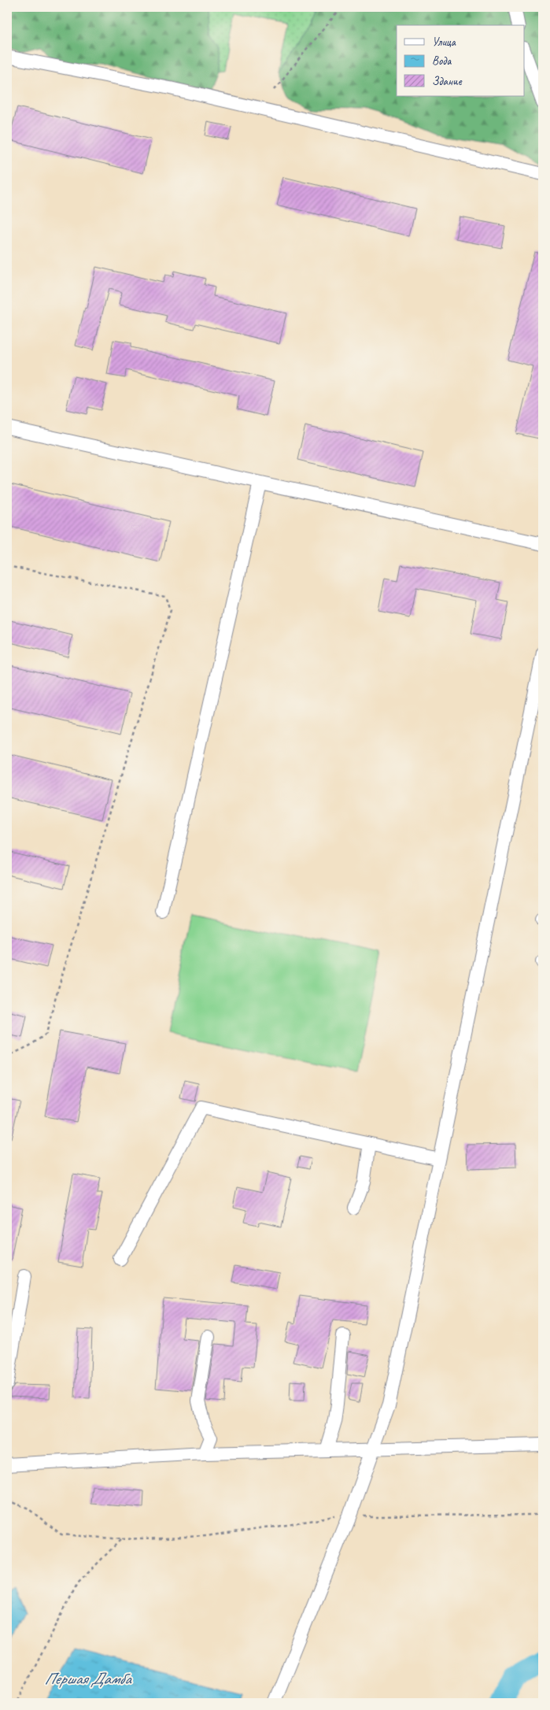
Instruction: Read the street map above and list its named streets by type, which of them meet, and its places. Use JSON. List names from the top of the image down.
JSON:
{
  "water": ["Першая Дамба"],
  "legend": ["Улица", "Вода", "Здание"]
}
